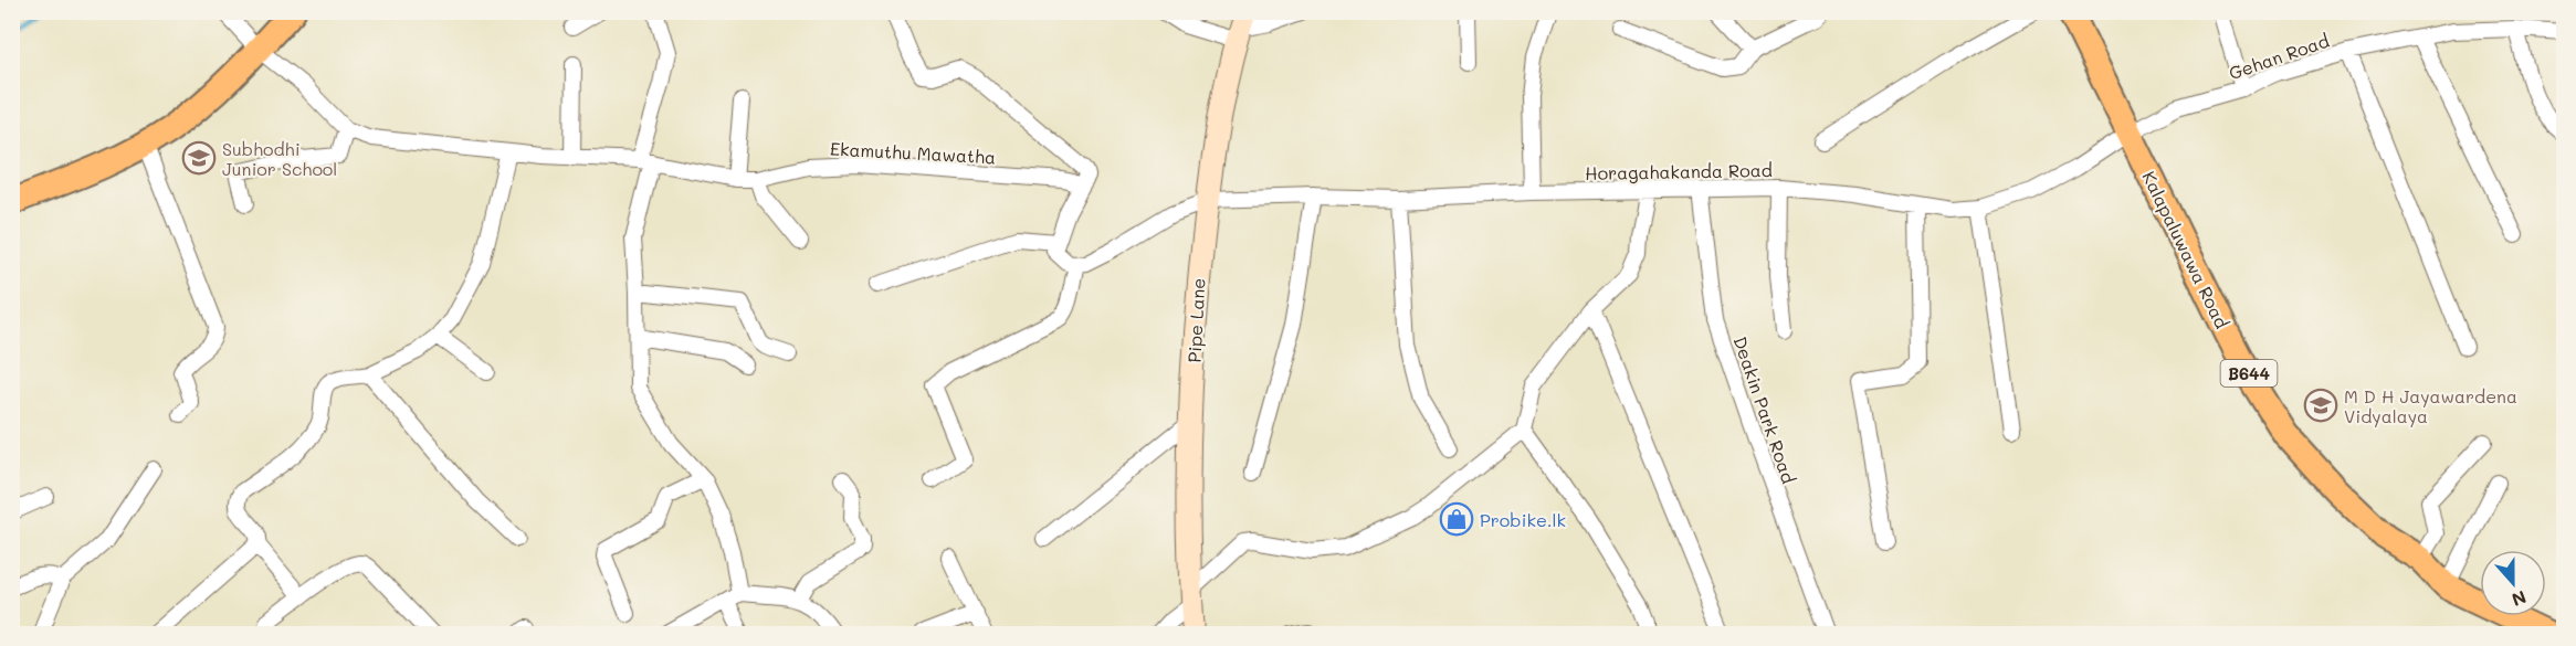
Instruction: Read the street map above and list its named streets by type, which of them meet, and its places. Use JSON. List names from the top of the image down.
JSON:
{
  "streets": {
    "main road": ["Kalapaluwawa Road", "B644"],
    "street": [
      "Gehan Road",
      "Ekamuthu Mawatha",
      "Horagahakanda Road",
      "Pipe Lane",
      "Deakin Park Road"
    ]
  },
  "crossings": [
    ["Gehan Road", "Horagahakanda Road"],
    ["Gehan Road", "Kalapaluwawa Road"],
    ["Horagahakanda Road", "Kalapaluwawa Road"],
    ["Horagahakanda Road", "Pipe Lane"],
    ["Horagahakanda Road", "Deakin Park Road"]
  ],
  "places": {
    "school or university": ["Subhodhi Junior School", "M D H Jayawardena Vidyalaya"],
    "shop": ["Probike.lk"]
  },
  "north": "bottom"
}
